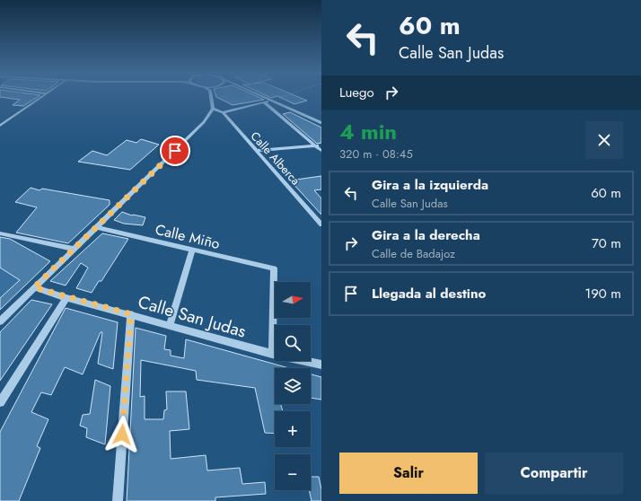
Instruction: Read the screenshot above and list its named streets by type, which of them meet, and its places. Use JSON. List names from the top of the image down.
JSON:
{
  "streets": {
    "street": ["Calle Alberca", "Calle Miño", "Calle San Judas"]
  },
  "crossings": [
    ["Calle Miño", "Calle San Judas"]
  ],
  "north": "right",
  "page": {
    "turn": ["60 m", "Calle San Judas"],
    "then": "Luego",
    "heading": ["4 min", "320 m · 08:45"],
    "list": [
      {
        "name": "Gira a la izquierda",
        "note": "Calle San Judas",
        "value": "60 m"
      },
      {
        "name": "Gira a la derecha",
        "note": "Calle de Badajoz",
        "value": "70 m"
      },
      {
        "name": "Llegada al destino",
        "value": "190 m"
      }
    ],
    "map_buttons": ["+", "−"],
    "buttons": ["Salir", "Compartir"]
  }
}
